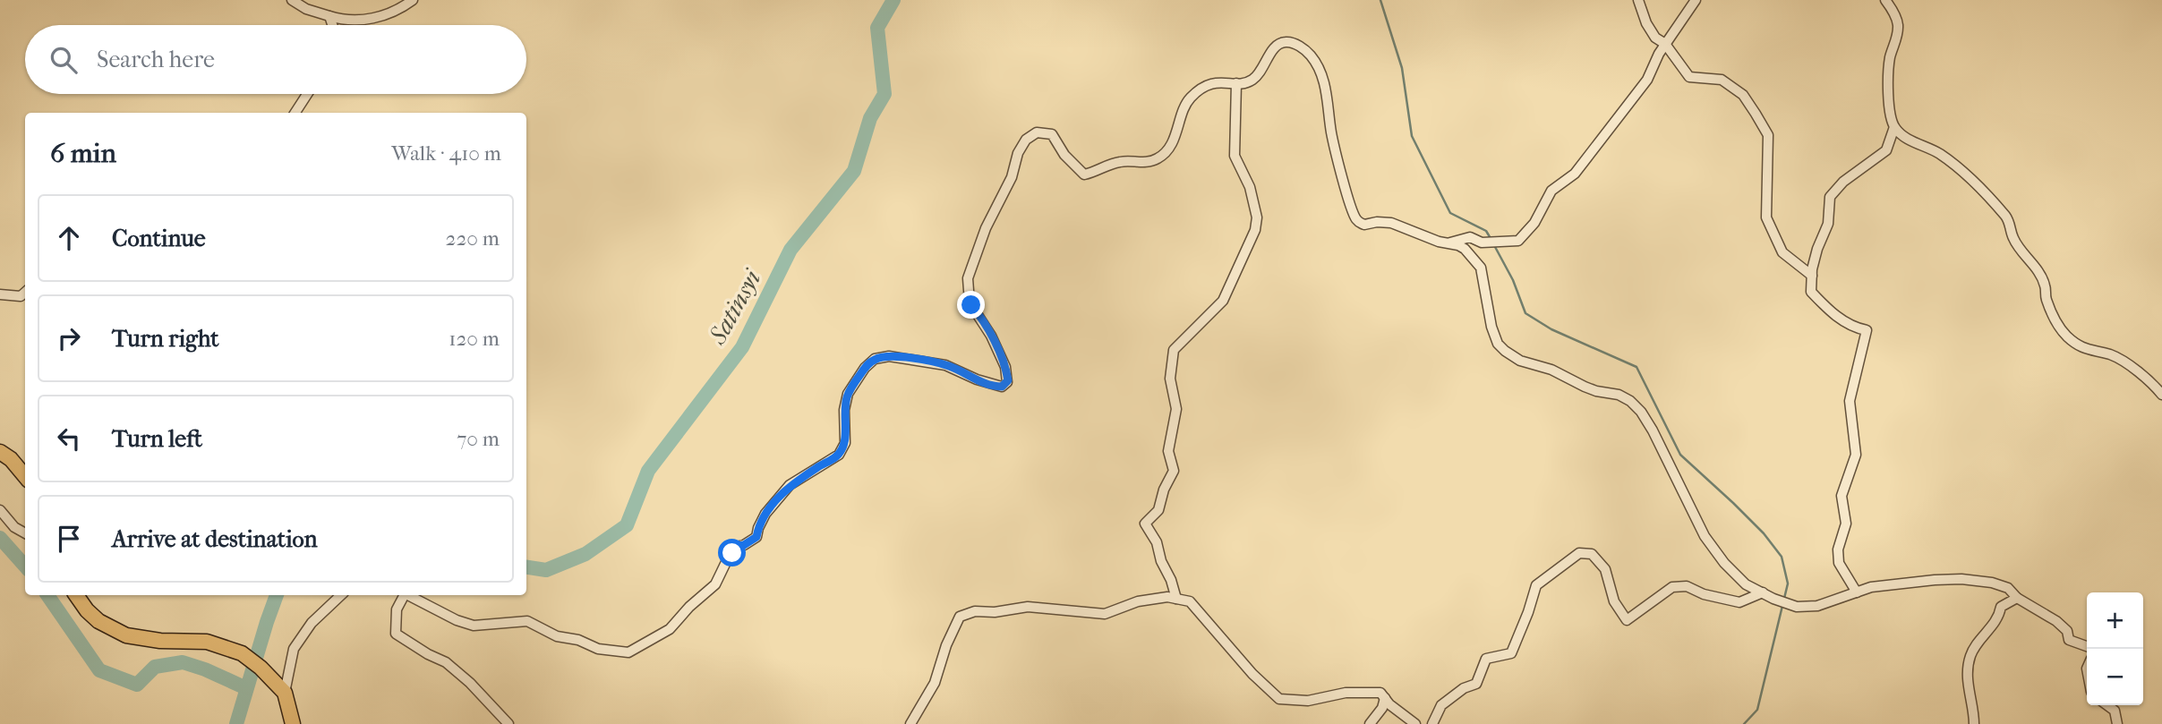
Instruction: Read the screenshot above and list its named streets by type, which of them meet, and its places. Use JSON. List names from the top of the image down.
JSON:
{
  "water": ["Satinsyi"],
  "page": {
    "search": "Search here",
    "heading": ["6 min", "Walk · 410 m"],
    "list": [
      ["Continue", "220 m"],
      ["Turn right", "120 m"],
      ["Turn left", "70 m"],
      "Arrive at destination"
    ],
    "map_buttons": ["+", "−"]
  }
}
